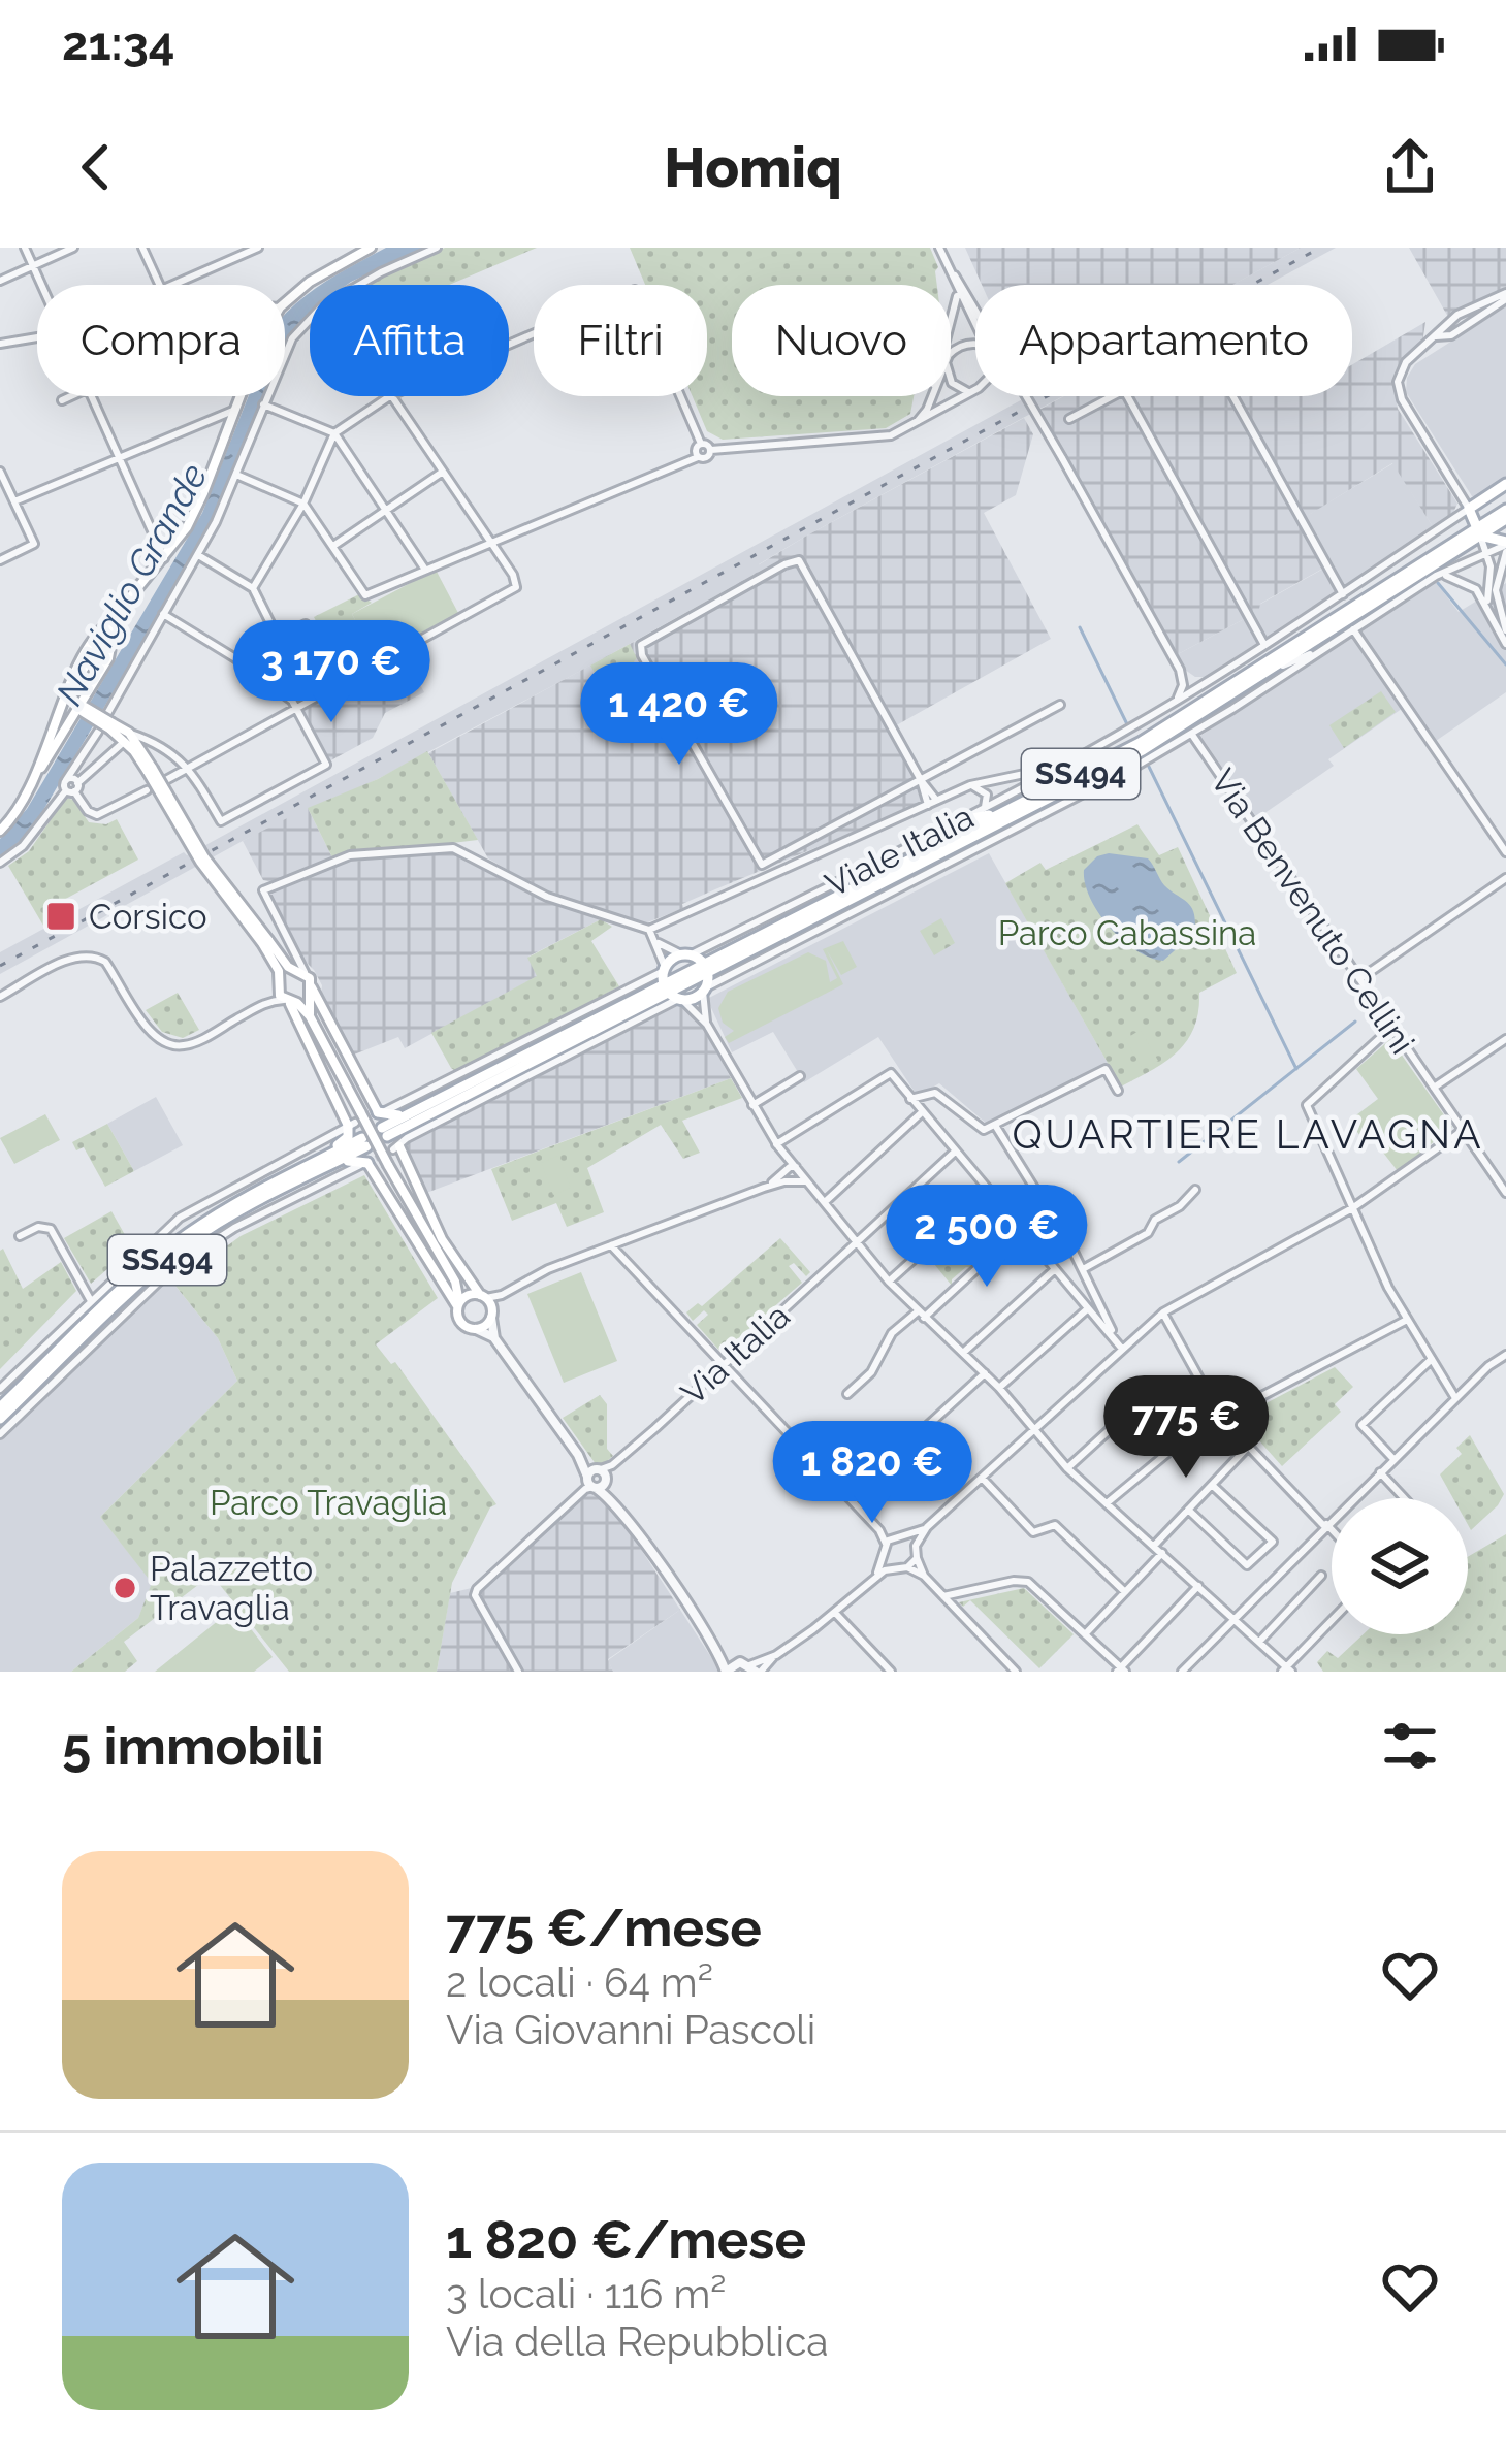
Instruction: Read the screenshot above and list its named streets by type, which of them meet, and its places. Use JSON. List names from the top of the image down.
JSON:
{
  "streets": {
    "main road": ["SS494"],
    "street": ["Viale Italia", "Via Benvenuto Cellini", "Via Italia"]
  },
  "crossings": [
    ["SS494", "Viale Italia"],
    ["Viale Italia", "Via Benvenuto Cellini"]
  ],
  "districts": ["QUARTIERE LAVAGNA"],
  "water": ["Naviglio Grande"],
  "parks": ["Parco Cabassina", "Parco Travaglia"],
  "places": {
    "transit": ["Corsico"],
    "other": ["Palazzetto Travaglia"]
  },
  "page": {
    "status": "21:34",
    "header": "Homiq",
    "chip": [
      "Compra",
      "Affitta",
      "Filtri",
      "Nuovo",
      "Appartamento"
    ],
    "price": [
      "3 170 €",
      "1 420 €",
      "2 500 €",
      "775 €",
      "1 820 €"
    ],
    "heading": "5 immobili",
    "list": [
      {
        "name": "775 €/mese",
        "note": "2 locali · 64 m² · Via Giovanni Pascoli"
      },
      {
        "name": "1 820 €/mese",
        "note": "3 locali · 116 m² · Via della Repubblica"
      }
    ]
  }
}
